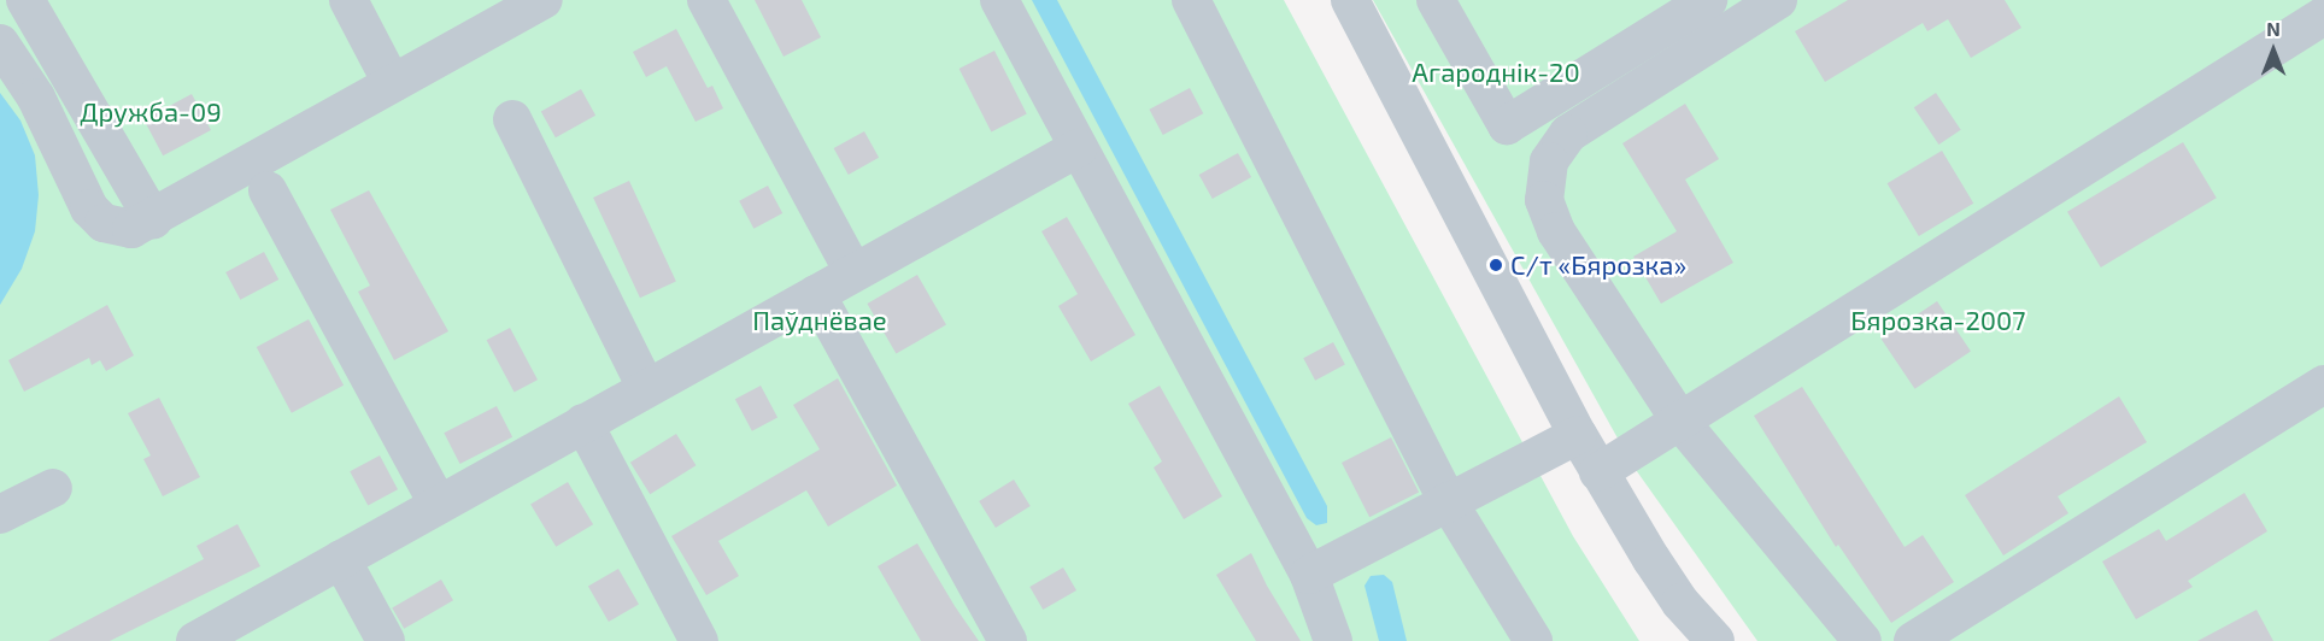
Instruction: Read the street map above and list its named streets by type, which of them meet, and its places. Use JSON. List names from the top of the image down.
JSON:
{
  "parks": [
    "Агароднік-20",
    "Дружба-09",
    "Паўднёвае",
    "Бярозка-2007"
  ],
  "places": ["С/т «Бярозка»"],
  "north": "top"
}
